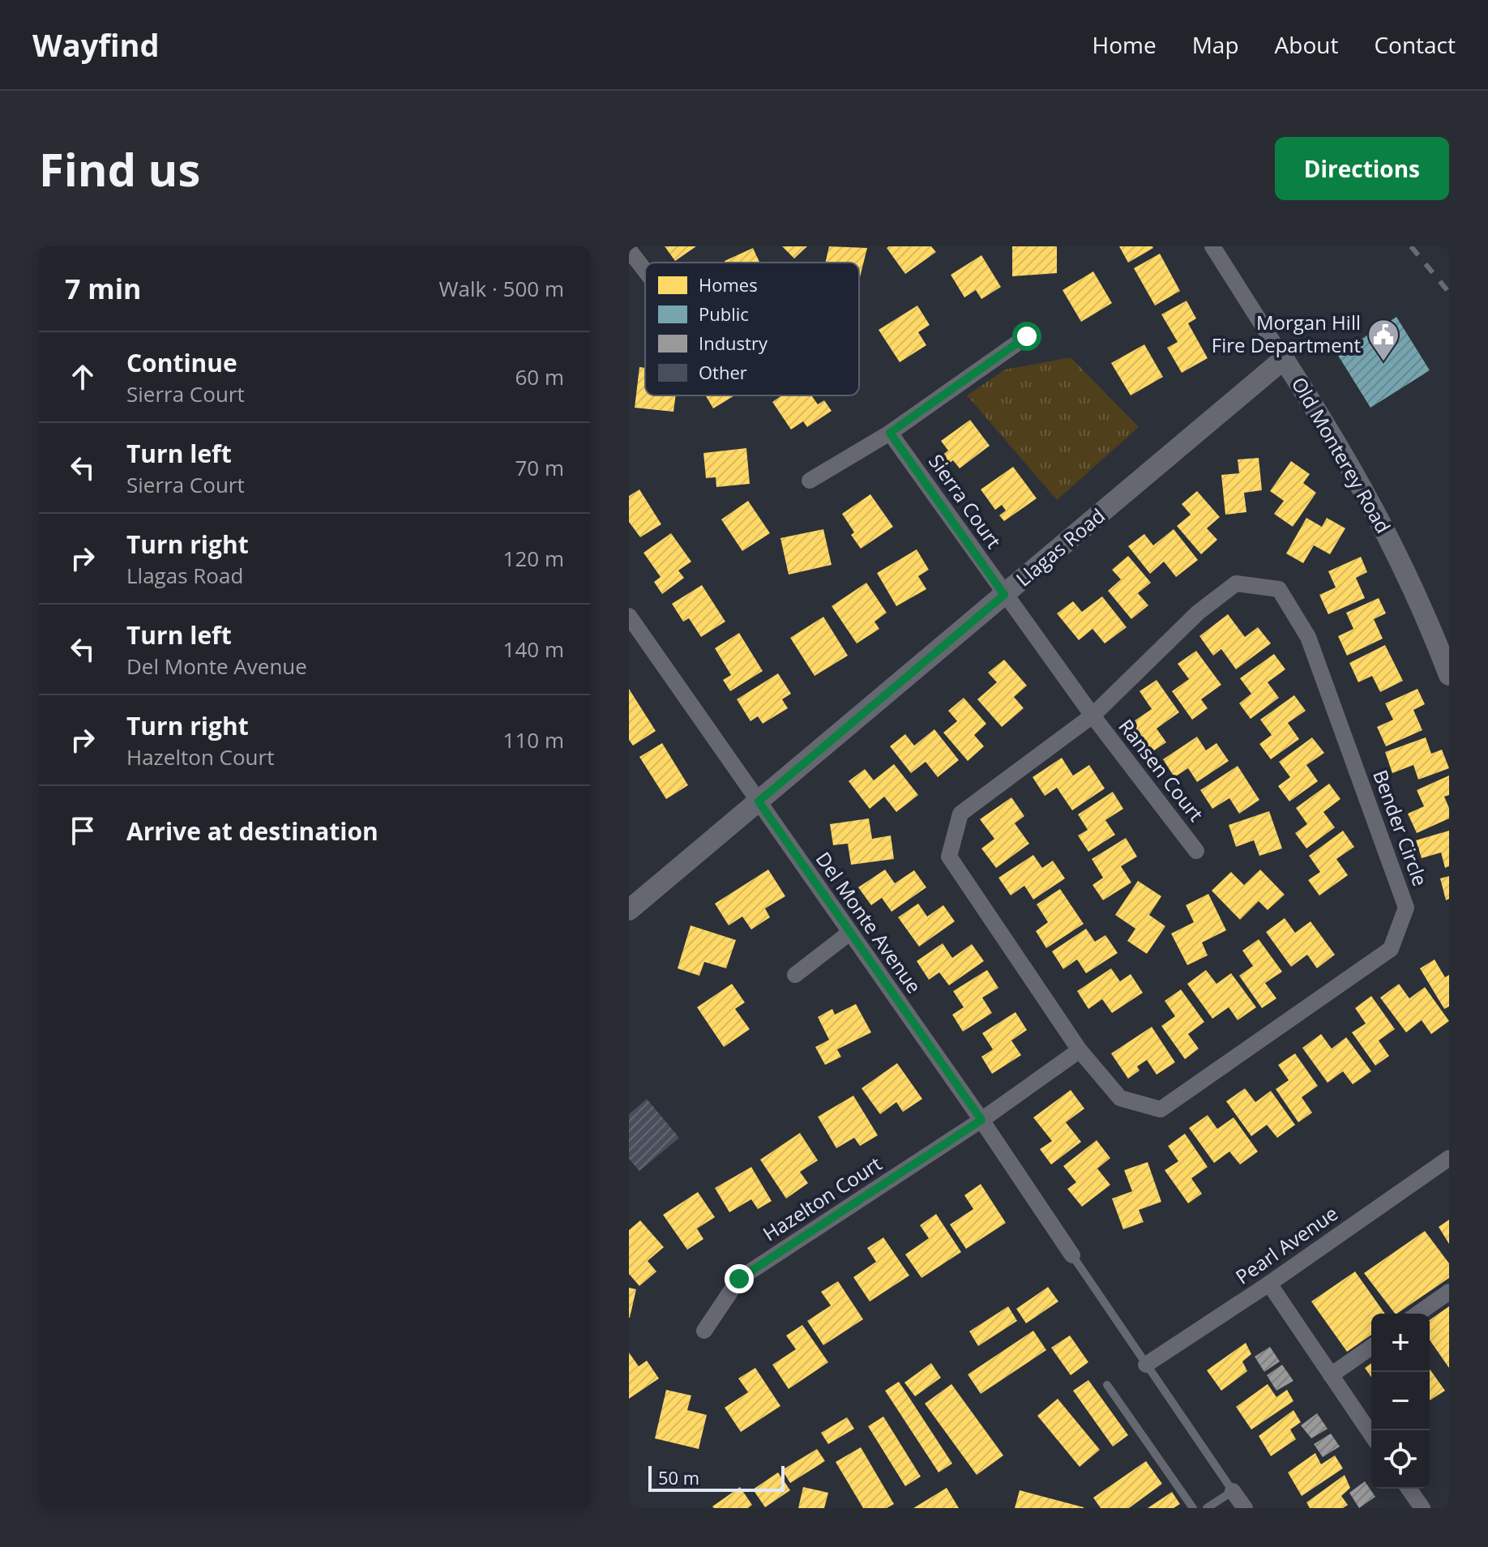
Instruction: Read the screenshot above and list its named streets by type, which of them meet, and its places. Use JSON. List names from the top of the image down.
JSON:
{
  "streets": {
    "street": [
      "Old Monterey Road",
      "Sierra Court",
      "Llagas Road",
      "Ransen Court",
      "Bender Circle",
      "Del Monte Avenue",
      "Hazelton Court",
      "Pearl Avenue"
    ]
  },
  "crossings": [
    ["Old Monterey Road", "Llagas Road"],
    ["Sierra Court", "Llagas Road"],
    ["Llagas Road", "Del Monte Avenue"],
    ["Ransen Court", "Bender Circle"],
    ["Del Monte Avenue", "Hazelton Court"]
  ],
  "places": {
    "public building": ["Morgan Hill Fire Department"]
  },
  "legend": [
    "Homes",
    "Public",
    "Industry",
    "Other"
  ],
  "scale_bar": "50 m",
  "page": {
    "header": "Wayfind",
    "nav": [
      "Home",
      "Map",
      "About",
      "Contact"
    ],
    "buttons": "Directions",
    "title": "Find us",
    "heading": ["7 min", "Walk · 500 m"],
    "list": [
      ["Continue", "Sierra Court", "60 m"],
      ["Turn left", "Sierra Court", "70 m"],
      ["Turn right", "Llagas Road", "120 m"],
      ["Turn left", "Del Monte Avenue", "140 m"],
      ["Turn right", "Hazelton Court", "110 m"],
      "Arrive at destination"
    ],
    "map_buttons": ["+", "−"],
    "scale": "50 m"
  }
}
